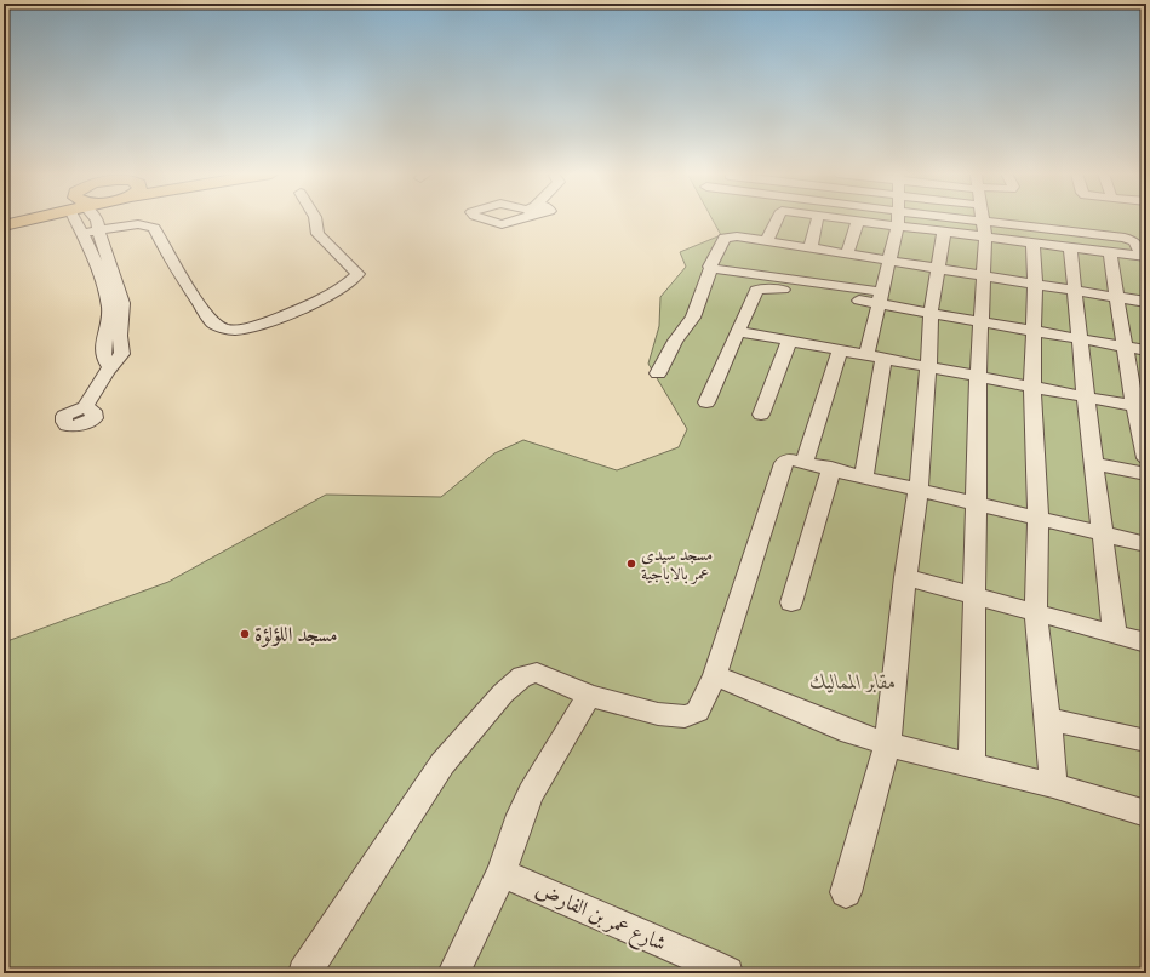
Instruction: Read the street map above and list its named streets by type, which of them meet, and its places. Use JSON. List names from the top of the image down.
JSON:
{
  "streets": {
    "street": ["شارع عمر بن الفارض"]
  },
  "parks": ["مقابر المماليك"],
  "places": ["مسجد سيدى عمر بالاباجية", "مسجد اللؤلؤة"]
}
